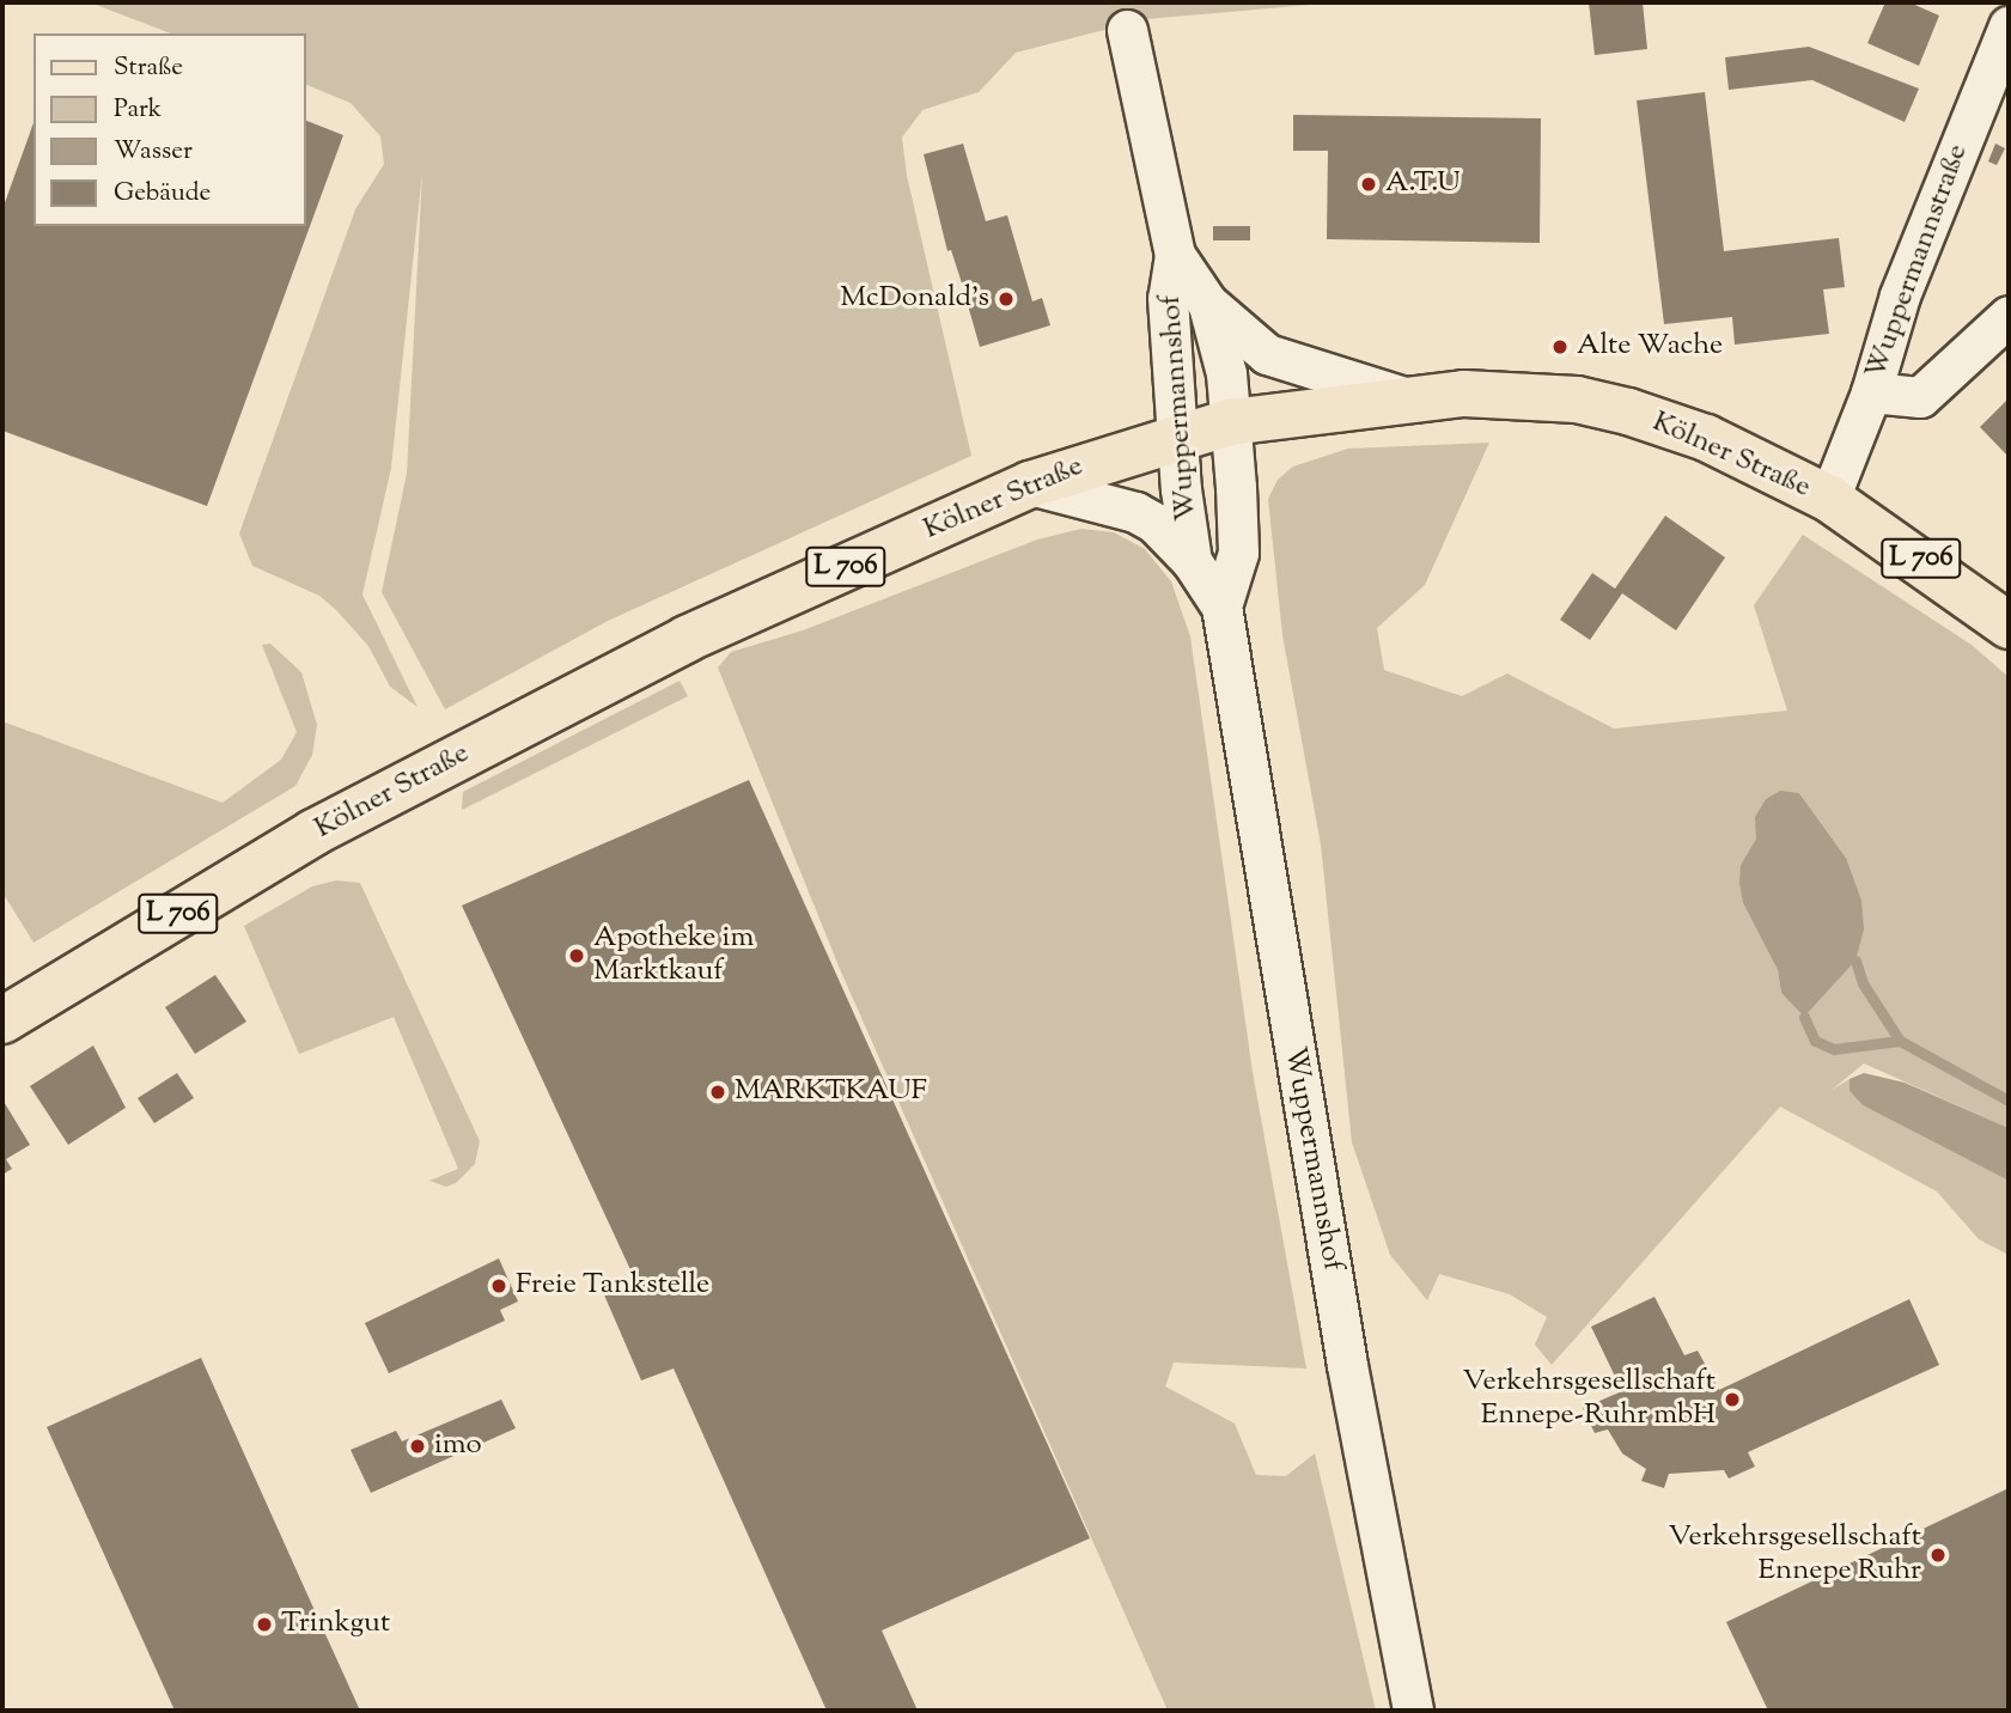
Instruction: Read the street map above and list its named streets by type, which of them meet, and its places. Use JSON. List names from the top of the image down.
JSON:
{
  "streets": {
    "main road": ["Kölner Straße", "L 706"],
    "street": ["Wuppermannstraße", "Wuppermannshof"]
  },
  "crossings": [
    ["Wuppermannstraße", "Kölner Straße"],
    ["Wuppermannshof", "Kölner Straße"]
  ],
  "places": [
    "A.T.U",
    "McDonald's",
    "Alte Wache",
    "Apotheke im Marktkauf",
    "MARKTKAUF",
    "Freie Tankstelle",
    "Verkehrsgesellschaft Ennepe-Ruhr mbH",
    "imo",
    "Verkehrsgesellschaft Ennepe Ruhr",
    "Trinkgut"
  ],
  "legend": [
    "Straße",
    "Park",
    "Wasser",
    "Gebäude"
  ]
}
